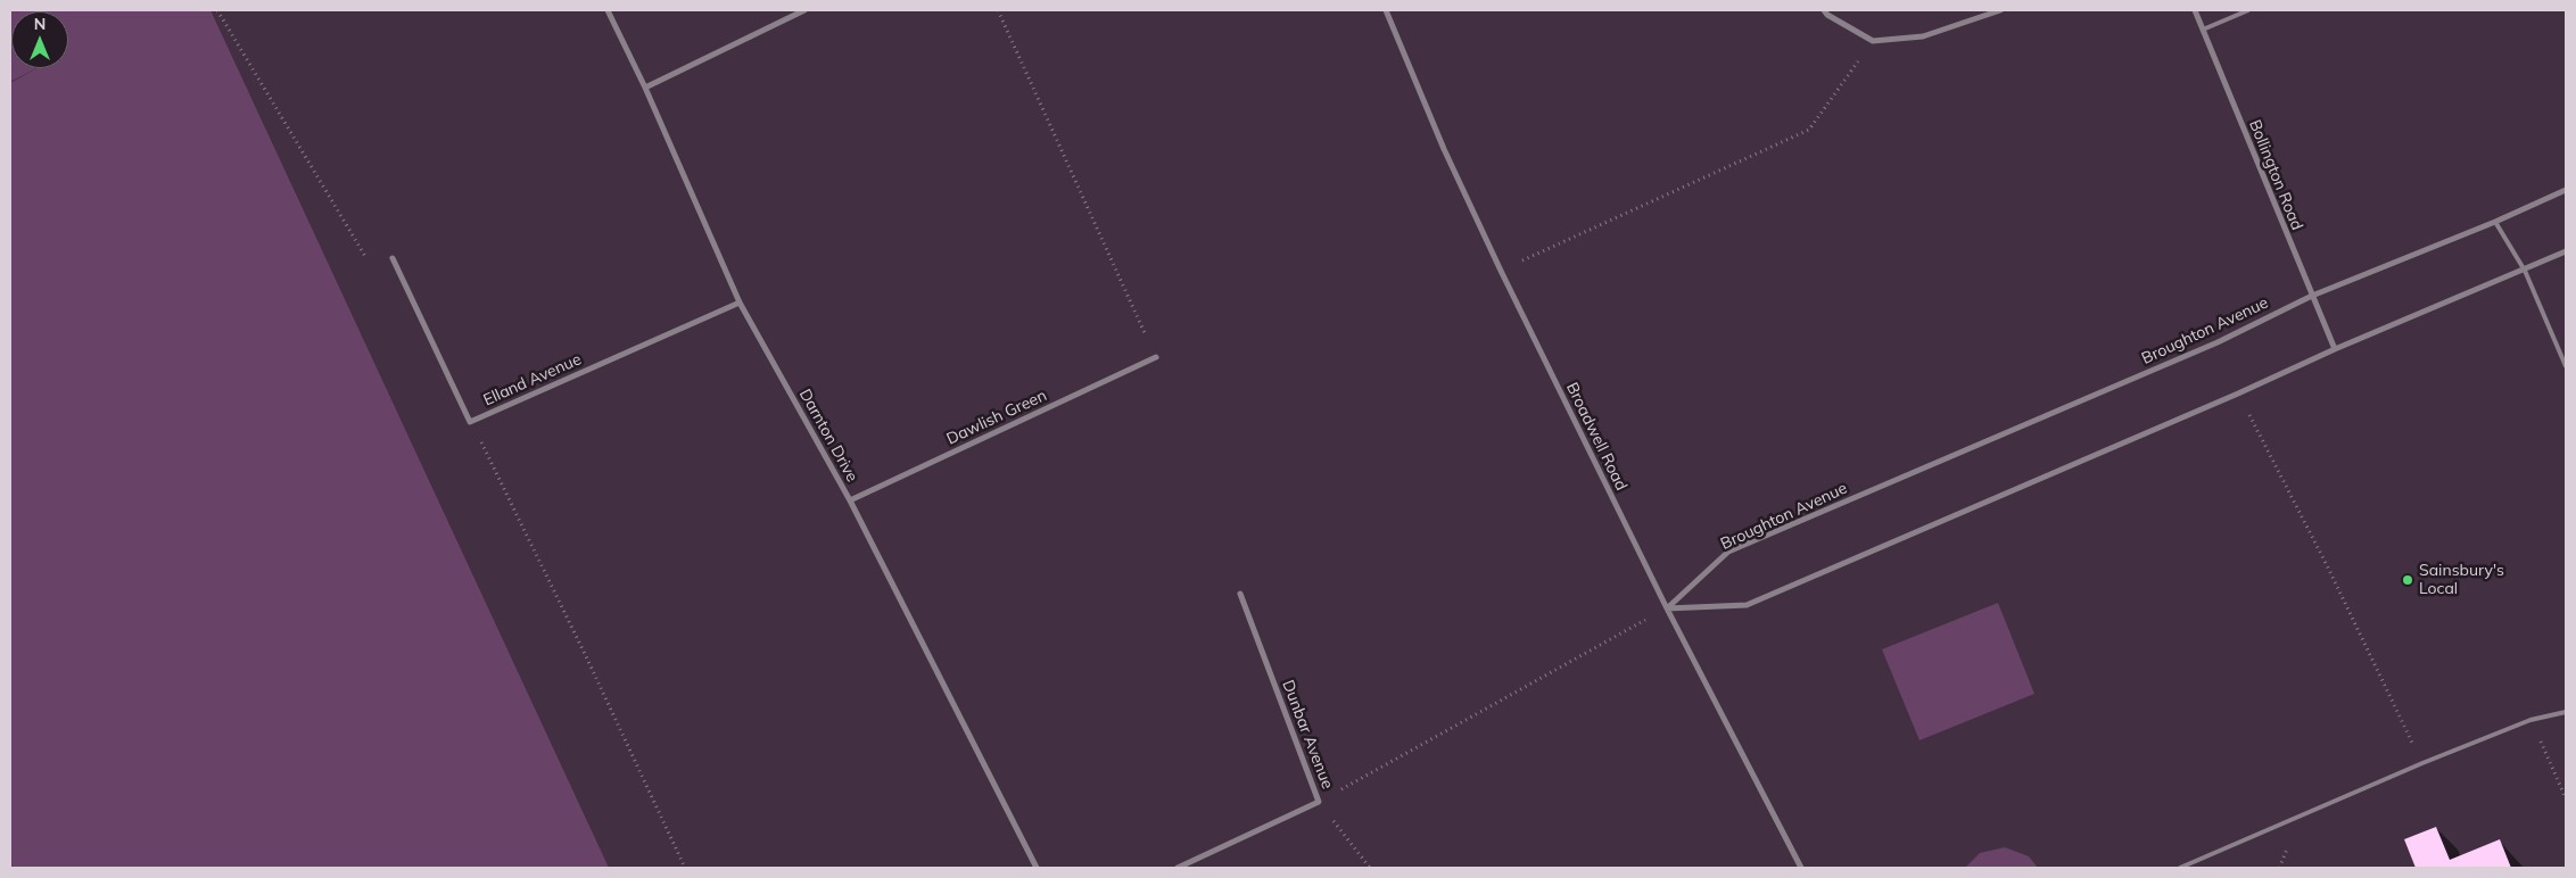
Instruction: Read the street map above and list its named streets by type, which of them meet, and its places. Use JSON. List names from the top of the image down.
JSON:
{
  "streets": {
    "street": [
      "Bollington Road",
      "Broughton Avenue",
      "Elland Avenue",
      "Dawlish Green",
      "Darnton Drive",
      "Broadwell Road",
      "Dunbar Avenue"
    ]
  },
  "crossings": [
    ["Bollington Road", "Broughton Avenue"],
    ["Broughton Avenue", "Broadwell Road"],
    ["Elland Avenue", "Darnton Drive"],
    ["Dawlish Green", "Darnton Drive"]
  ],
  "places": ["Sainsbury's Local"],
  "north": "top"
}
